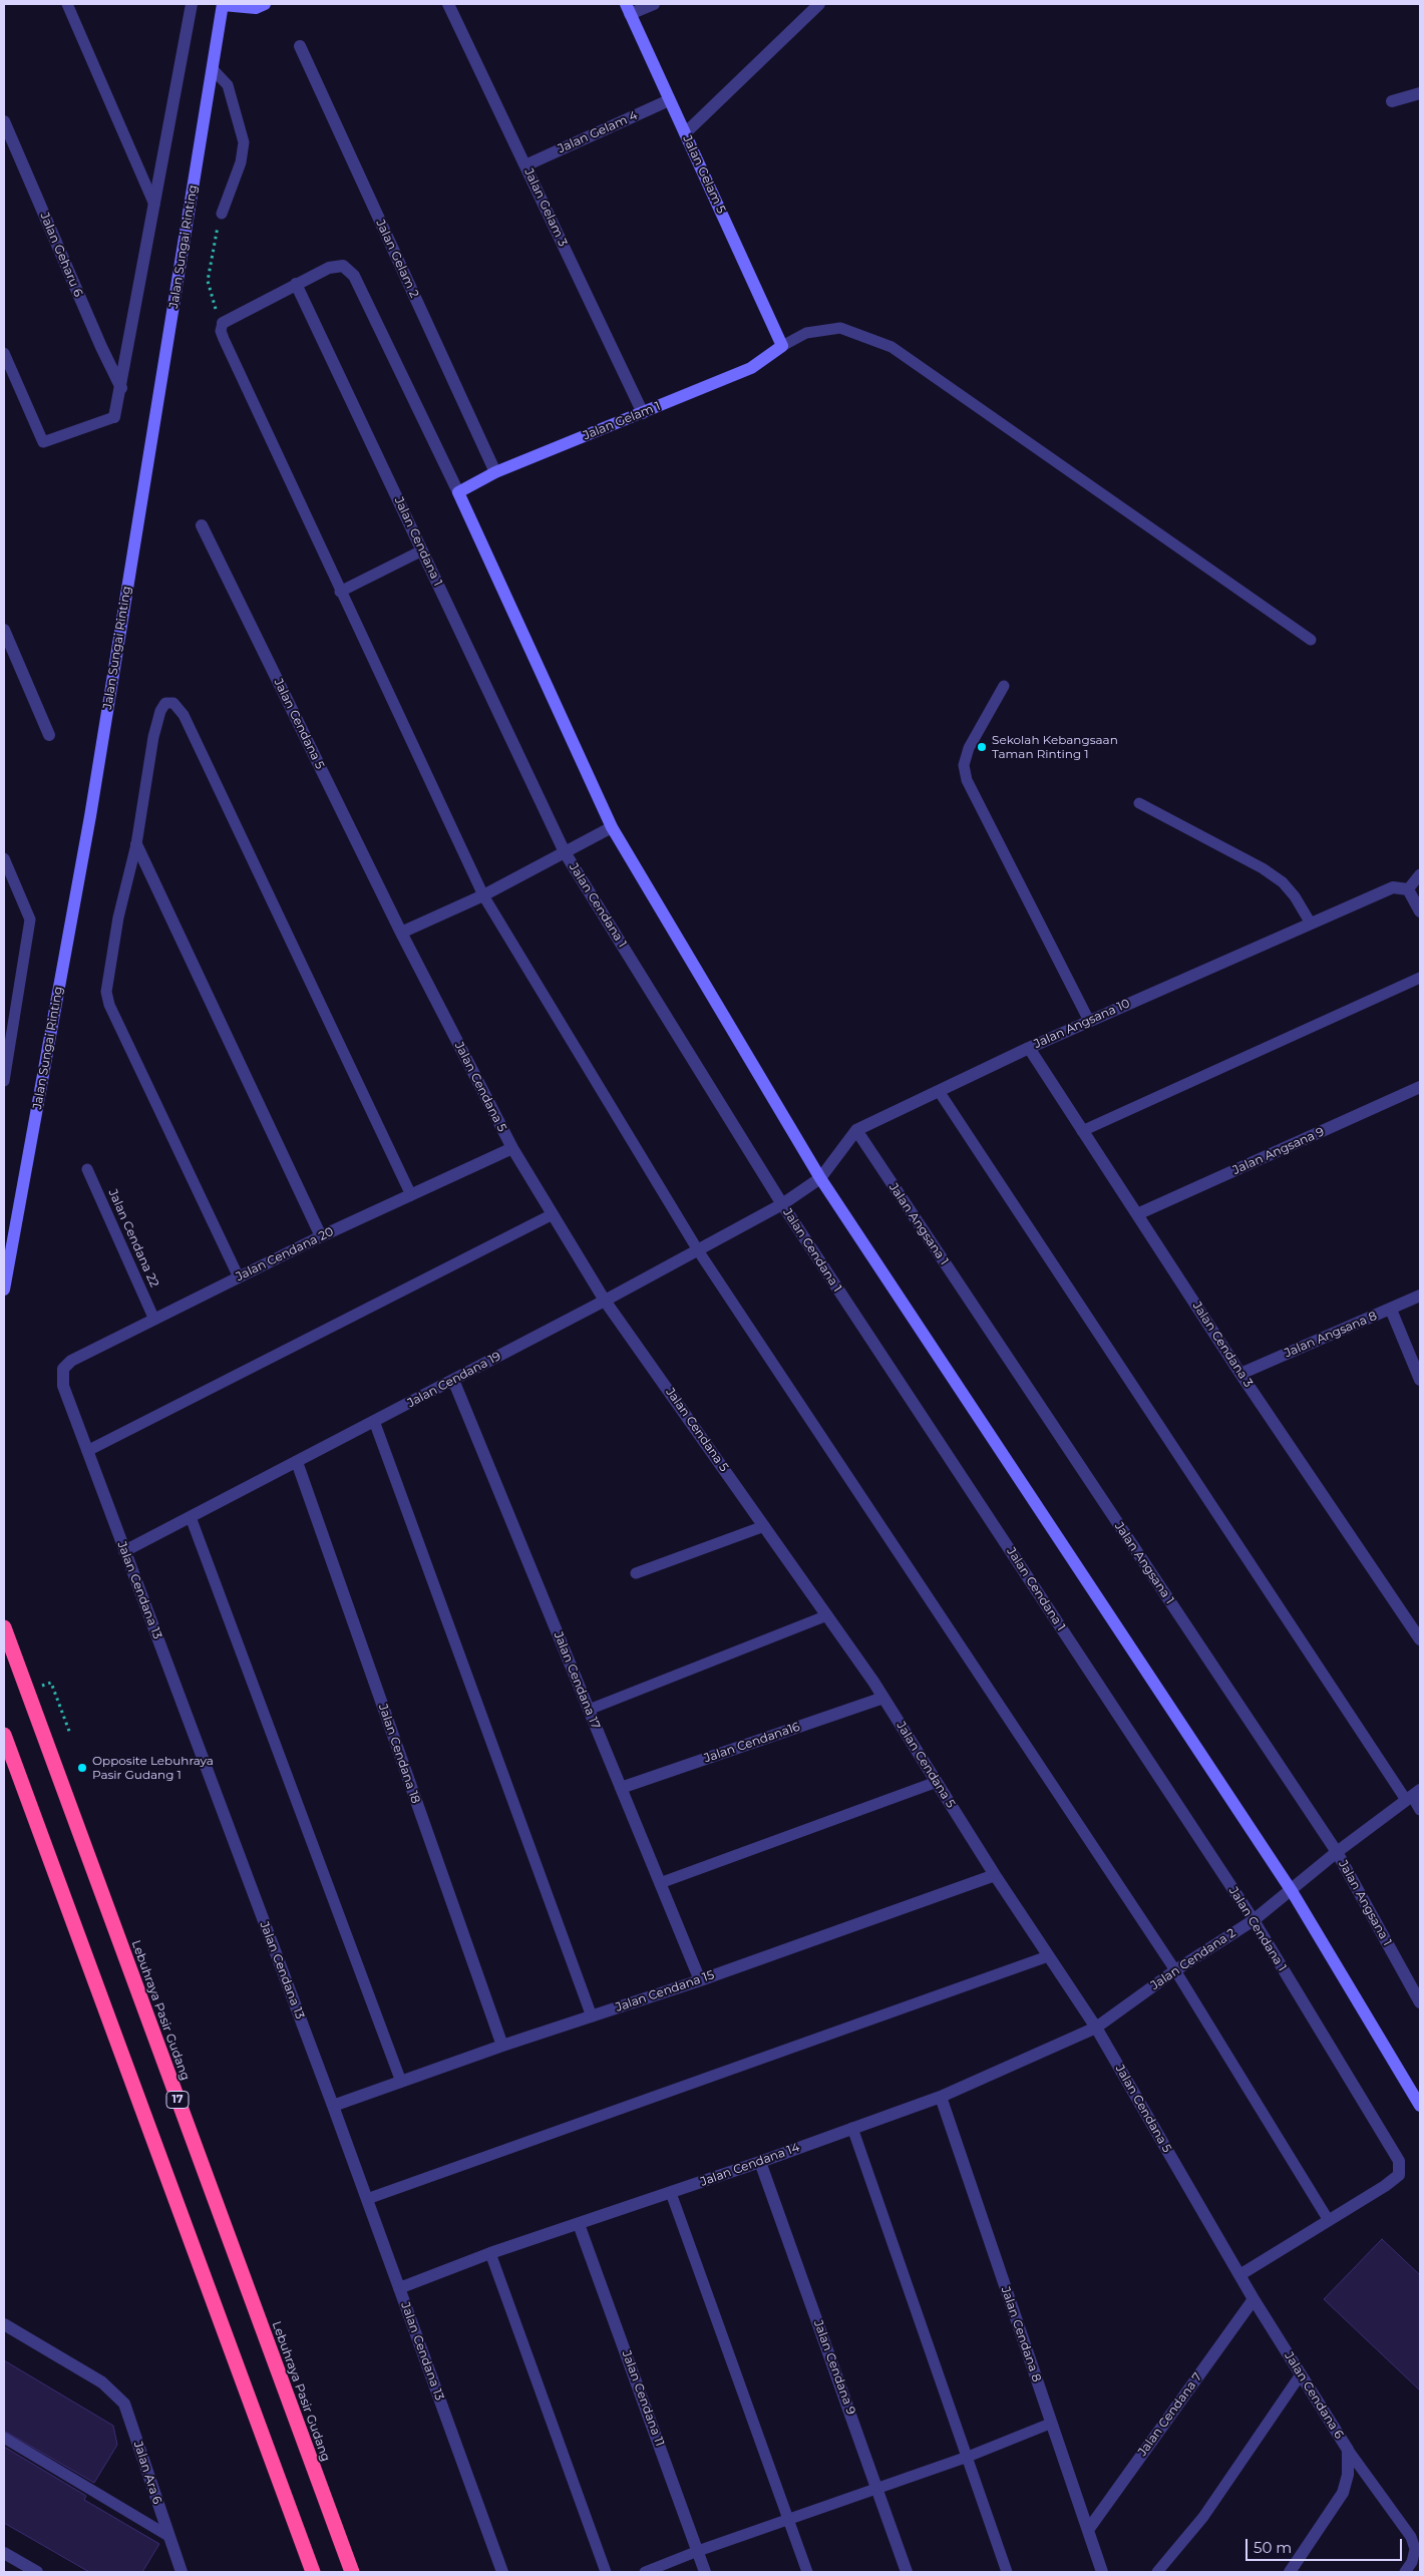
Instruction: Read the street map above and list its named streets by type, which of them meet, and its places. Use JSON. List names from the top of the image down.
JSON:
{
  "streets": {
    "highway": ["Lebuhraya Pasir Gudang", "17"],
    "street": [
      "Jalan Gelam 4",
      "Jalan Gelam 5",
      "Jalan Gelam 3",
      "Jalan Sungai Rinting",
      "Jalan Geharu 6",
      "Jalan Gelam 2",
      "Jalan Gelam 1",
      "Jalan Cendana 1",
      "Jalan Cendana 5",
      "Jalan Angsana 10",
      "Jalan Angsana 9",
      "Jalan Angsana 1",
      "Jalan Cendana 20",
      "Jalan Angsana 8",
      "Jalan Cendana 3",
      "Jalan Cendana 19",
      "Jalan Cendana 13",
      "Jalan Cendana 17",
      "Jalan Cendana16",
      "Jalan Cendana 18",
      "Jalan Cendana 2",
      "Jalan Cendana 15",
      "Jalan Cendana 14",
      "Jalan Cendana 8",
      "Jalan Cendana 9",
      "Jalan Cendana 6",
      "Jalan Cendana 11",
      "Jalan Cendana 7",
      "Jalan Ara 6"
    ],
    "lane": ["Jalan Cendana 22"]
  },
  "crossings": [
    ["Jalan Gelam 4", "Jalan Gelam 5"],
    ["Jalan Gelam 4", "Jalan Gelam 3"],
    ["Jalan Gelam 5", "Jalan Gelam 1"],
    ["Jalan Gelam 3", "Jalan Gelam 1"],
    ["Jalan Gelam 2", "Jalan Gelam 1"],
    ["Jalan Cendana 1", "Jalan Angsana 10"],
    ["Jalan Cendana 1", "Jalan Cendana 19"],
    ["Jalan Cendana 1", "Jalan Cendana 2"],
    ["Jalan Cendana 5", "Jalan Cendana 20"],
    ["Jalan Cendana 5", "Jalan Cendana 19"],
    ["Jalan Cendana 5", "Jalan Cendana16"],
    ["Jalan Cendana 5", "Jalan Cendana 2"],
    ["Jalan Cendana 5", "Jalan Cendana 15"],
    ["Jalan Cendana 5", "Jalan Cendana 14"],
    ["Jalan Cendana 5", "Jalan Cendana 6"],
    ["Jalan Cendana 5", "Jalan Cendana 7"],
    ["Jalan Angsana 10", "Jalan Angsana 1"],
    ["Jalan Angsana 10", "Jalan Cendana 3"],
    ["Jalan Angsana 10", "Jalan Cendana 19"],
    ["Jalan Angsana 9", "Jalan Cendana 3"],
    ["Jalan Angsana 1", "Jalan Cendana 2"],
    ["Jalan Cendana 22", "Jalan Cendana 20"],
    ["Jalan Cendana 20", "Jalan Cendana 13"],
    ["Jalan Angsana 8", "Jalan Cendana 3"],
    ["Jalan Cendana 19", "Jalan Cendana 13"],
    ["Jalan Cendana 19", "Jalan Cendana 17"],
    ["Jalan Cendana 19", "Jalan Cendana 18"],
    ["Jalan Cendana 13", "Jalan Cendana 15"],
    ["Jalan Cendana 13", "Jalan Cendana 14"],
    ["Jalan Cendana 17", "Jalan Cendana16"],
    ["Jalan Cendana 17", "Jalan Cendana 15"],
    ["Jalan Cendana 18", "Jalan Cendana 15"],
    ["Jalan Cendana 2", "Jalan Cendana 14"],
    ["Jalan Cendana 14", "Jalan Cendana 8"],
    ["Jalan Cendana 14", "Jalan Cendana 9"],
    ["Jalan Cendana 14", "Jalan Cendana 11"],
    ["Jalan Cendana 8", "Jalan Cendana 7"],
    ["Jalan Cendana 6", "Jalan Cendana 7"]
  ],
  "places": ["Sekolah Kebangsaan Taman Rinting 1", "Opposite Lebuhraya Pasir Gudang 1"],
  "scale_bar": "50 m"
}
